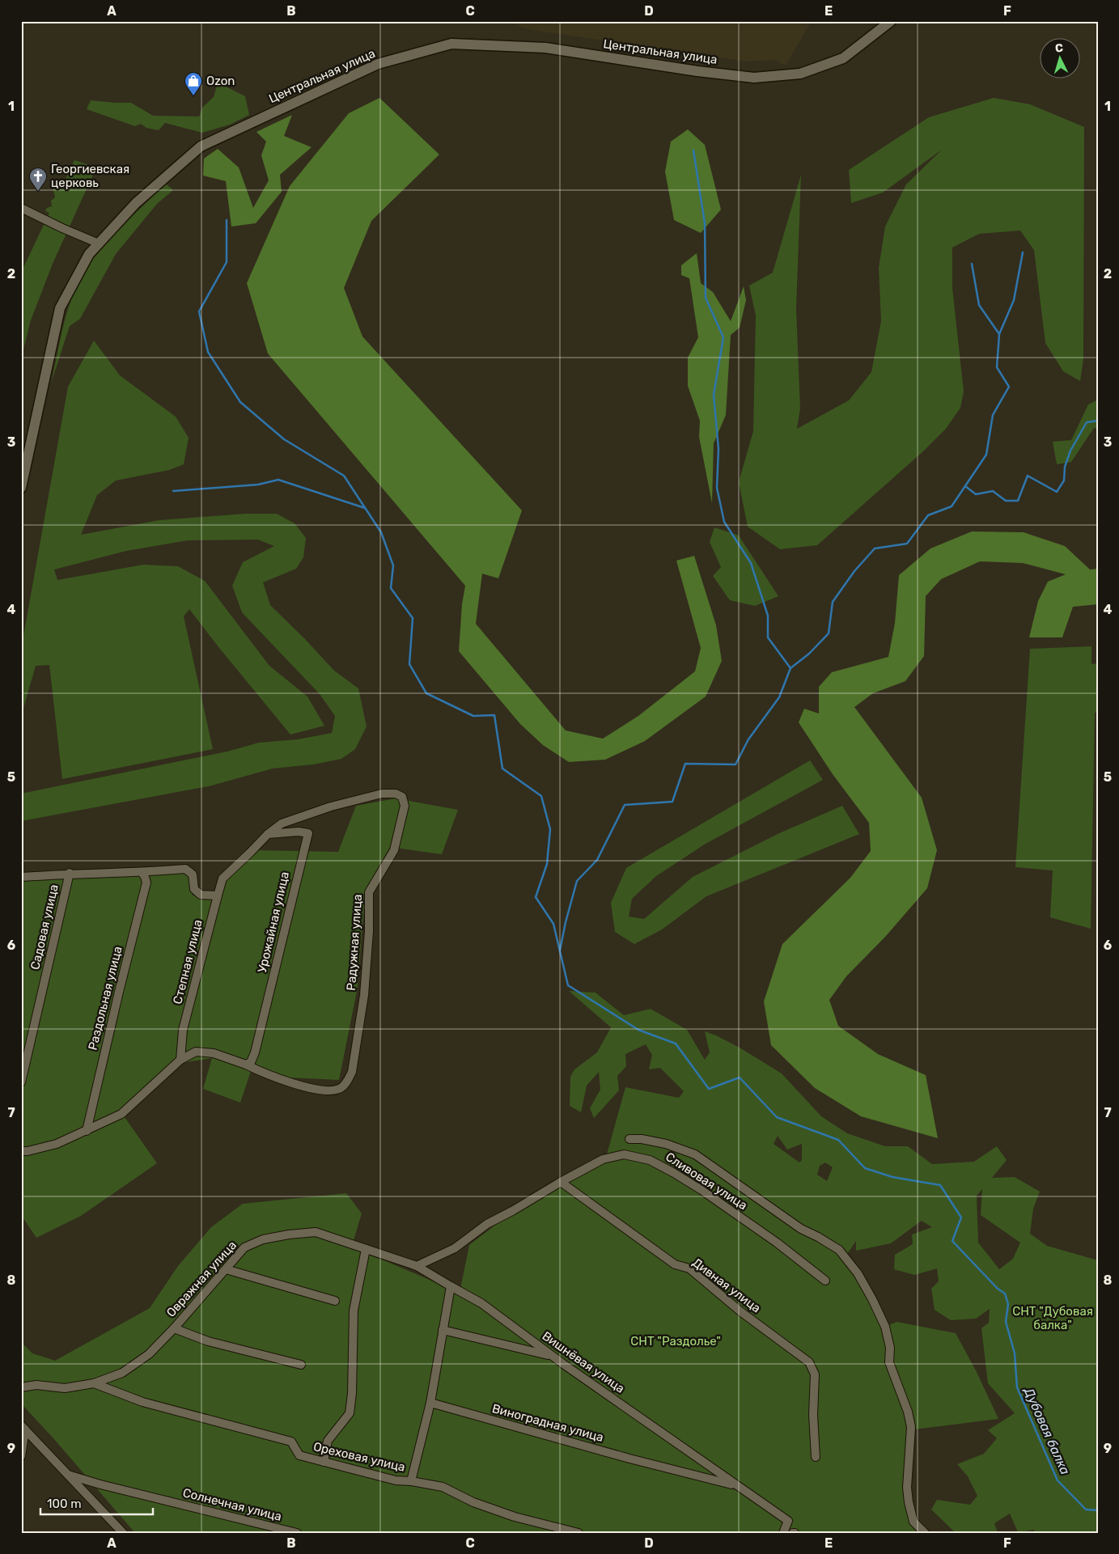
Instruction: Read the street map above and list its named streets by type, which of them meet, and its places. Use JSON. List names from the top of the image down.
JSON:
{
  "streets": {
    "street": [
      "Центральная улица",
      "Урожайная улица",
      "Садовая улица",
      "Радужная улица",
      "Степная улица",
      "Раздольная улица",
      "Сливовая улица",
      "Овражная улица",
      "Дивная улица",
      "Вишнёвая улица",
      "Виноградная улица",
      "Ореховая улица",
      "Солнечная улица"
    ]
  },
  "crossings": [
    ["Урожайная улица", "Радужная улица"],
    ["Сливовая улица", "Дивная улица"],
    ["Овражная улица", "Вишнёвая улица"],
    ["Овражная улица", "Ореховая улица"],
    ["Вишнёвая улица", "Виноградная улица"]
  ],
  "water": ["Дубовая балка"],
  "parks": ["СНТ \"Дубовая балка\"", "СНТ \"Раздолье\""],
  "places": {
    "shop": ["Ozon"],
    "church": ["Георгиевская церковь"]
  },
  "scale_bar": "100 m",
  "north": "top",
  "grid": {
    "columns": [
      "A",
      "B",
      "C",
      "D",
      "E",
      "F"
    ],
    "rows": [
      "1",
      "2",
      "3",
      "4",
      "5",
      "6",
      "7",
      "8",
      "9"
    ]
  }
}
